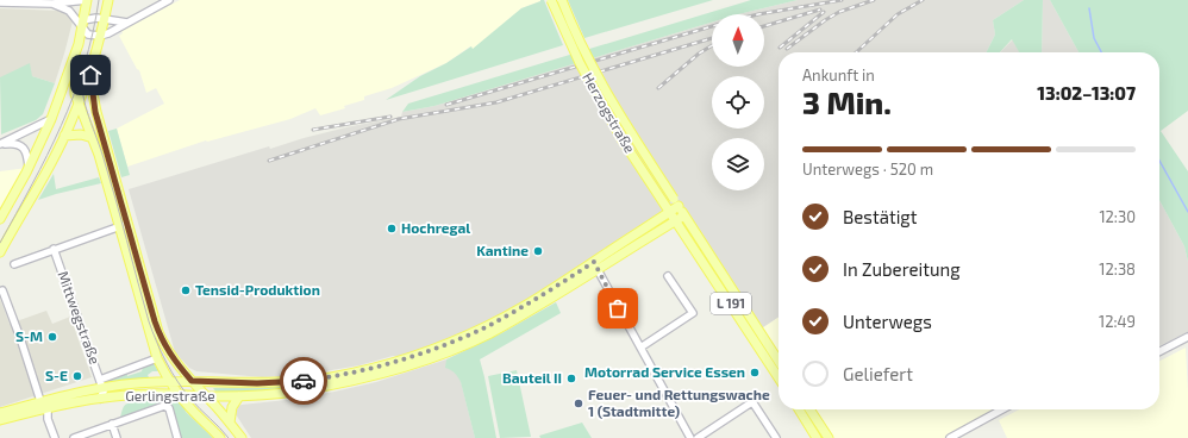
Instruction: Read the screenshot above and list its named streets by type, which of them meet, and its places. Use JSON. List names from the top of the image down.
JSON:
{
  "streets": {
    "main road": ["Herzogstraße", "L 191", "Gerlingstraße"],
    "street": ["Mittwegstraße"]
  },
  "crossings": [
    ["Herzogstraße", "L 191"],
    ["Herzogstraße", "Gerlingstraße"],
    ["L 191", "Gerlingstraße"],
    ["Mittwegstraße", "Gerlingstraße"]
  ],
  "places": [
    "Hochregal",
    "Kantine",
    "Tensid-Produktion",
    "S-M",
    "Motorrad Service Essen",
    "S-E",
    "Bauteil II",
    "Feuer- und Rettungswache 1 (Stadtmitte)"
  ],
  "north": "top",
  "page": {
    "heading": ["3 Min.", "Ankunft in", "13:02–13:07"],
    "bar": "Unterwegs · 520 m",
    "list": [
      ["Bestätigt", "12:30"],
      ["In Zubereitung", "12:38"],
      ["Unterwegs", "12:49"],
      "Geliefert"
    ]
  }
}
